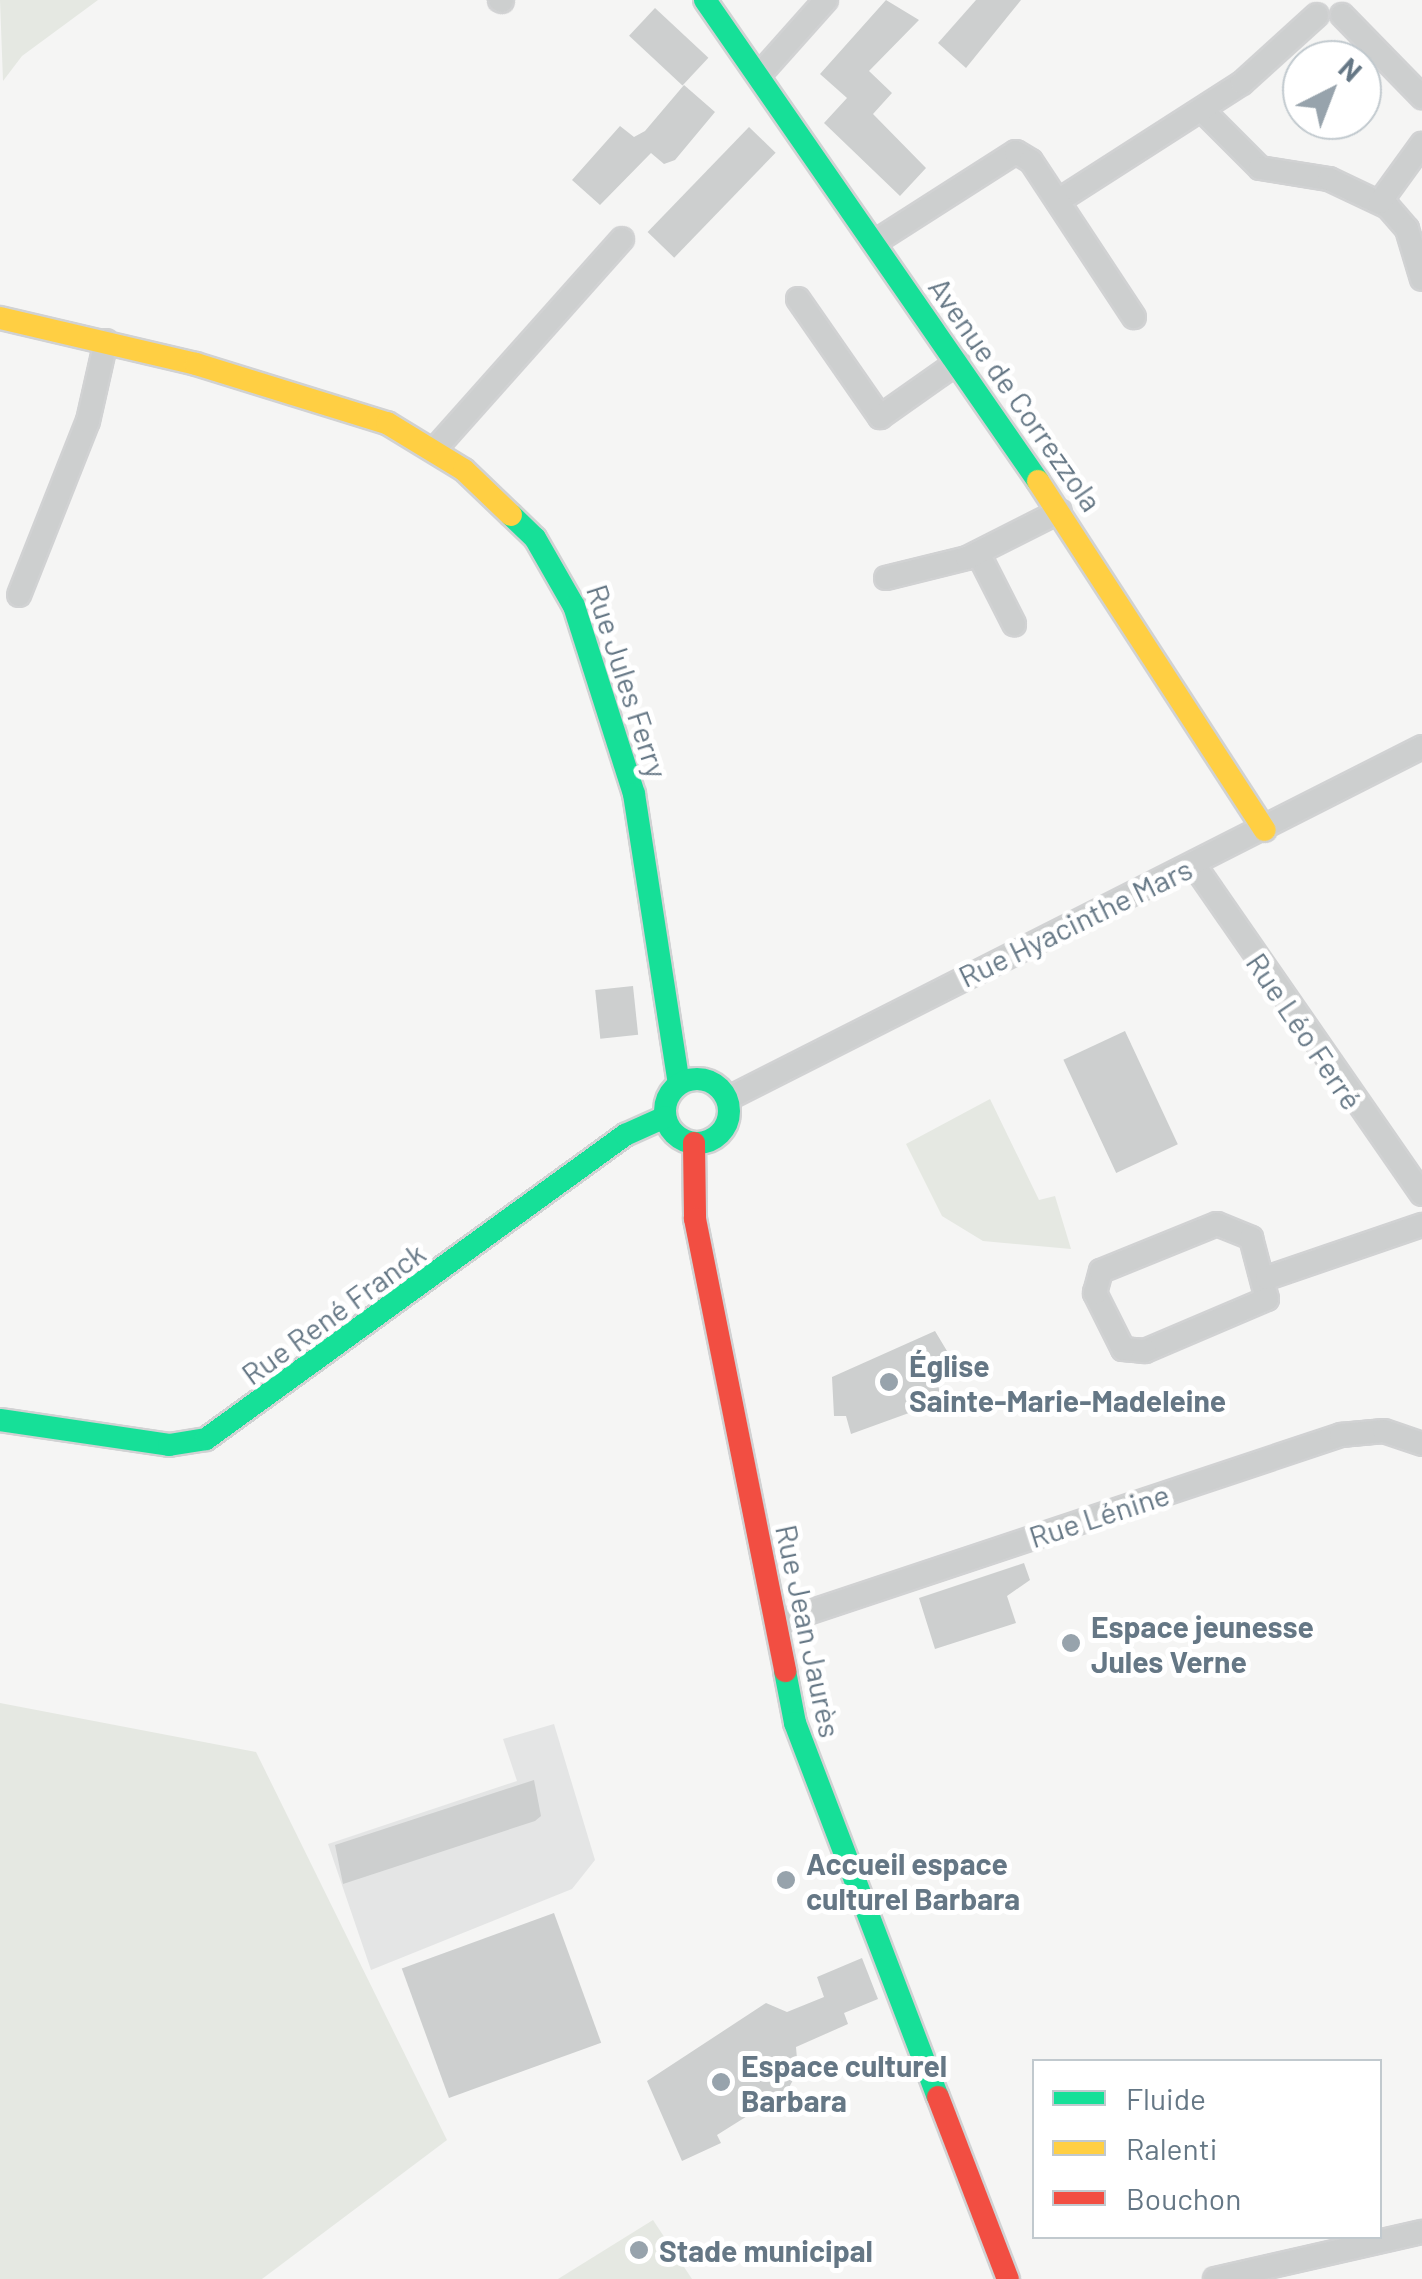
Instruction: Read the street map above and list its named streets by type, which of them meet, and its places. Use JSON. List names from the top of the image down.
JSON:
{
  "streets": {
    "street": [
      "Avenue de Correzzola",
      "Rue Jules Ferry",
      "Rue Hyacinthe Mars",
      "Rue Léo Ferré",
      "Rue René Franck",
      "Rue Lénine",
      "Rue Jean Jaurès"
    ]
  },
  "crossings": [
    ["Avenue de Correzzola", "Rue Hyacinthe Mars"],
    ["Rue Jules Ferry", "Rue Hyacinthe Mars"],
    ["Rue Jules Ferry", "Rue René Franck"],
    ["Rue Jules Ferry", "Rue Jean Jaurès"],
    ["Rue Hyacinthe Mars", "Rue Léo Ferré"],
    ["Rue Hyacinthe Mars", "Rue René Franck"],
    ["Rue Hyacinthe Mars", "Rue Jean Jaurès"],
    ["Rue René Franck", "Rue Jean Jaurès"],
    ["Rue Lénine", "Rue Jean Jaurès"]
  ],
  "places": [
    "Église Sainte-Marie-Madeleine",
    "Espace jeunesse Jules Verne",
    "Accueil espace culturel Barbara",
    "Espace culturel Barbara",
    "Stade municipal"
  ],
  "legend": ["Fluide", "Ralenti", "Bouchon"],
  "north": "top right"
}
